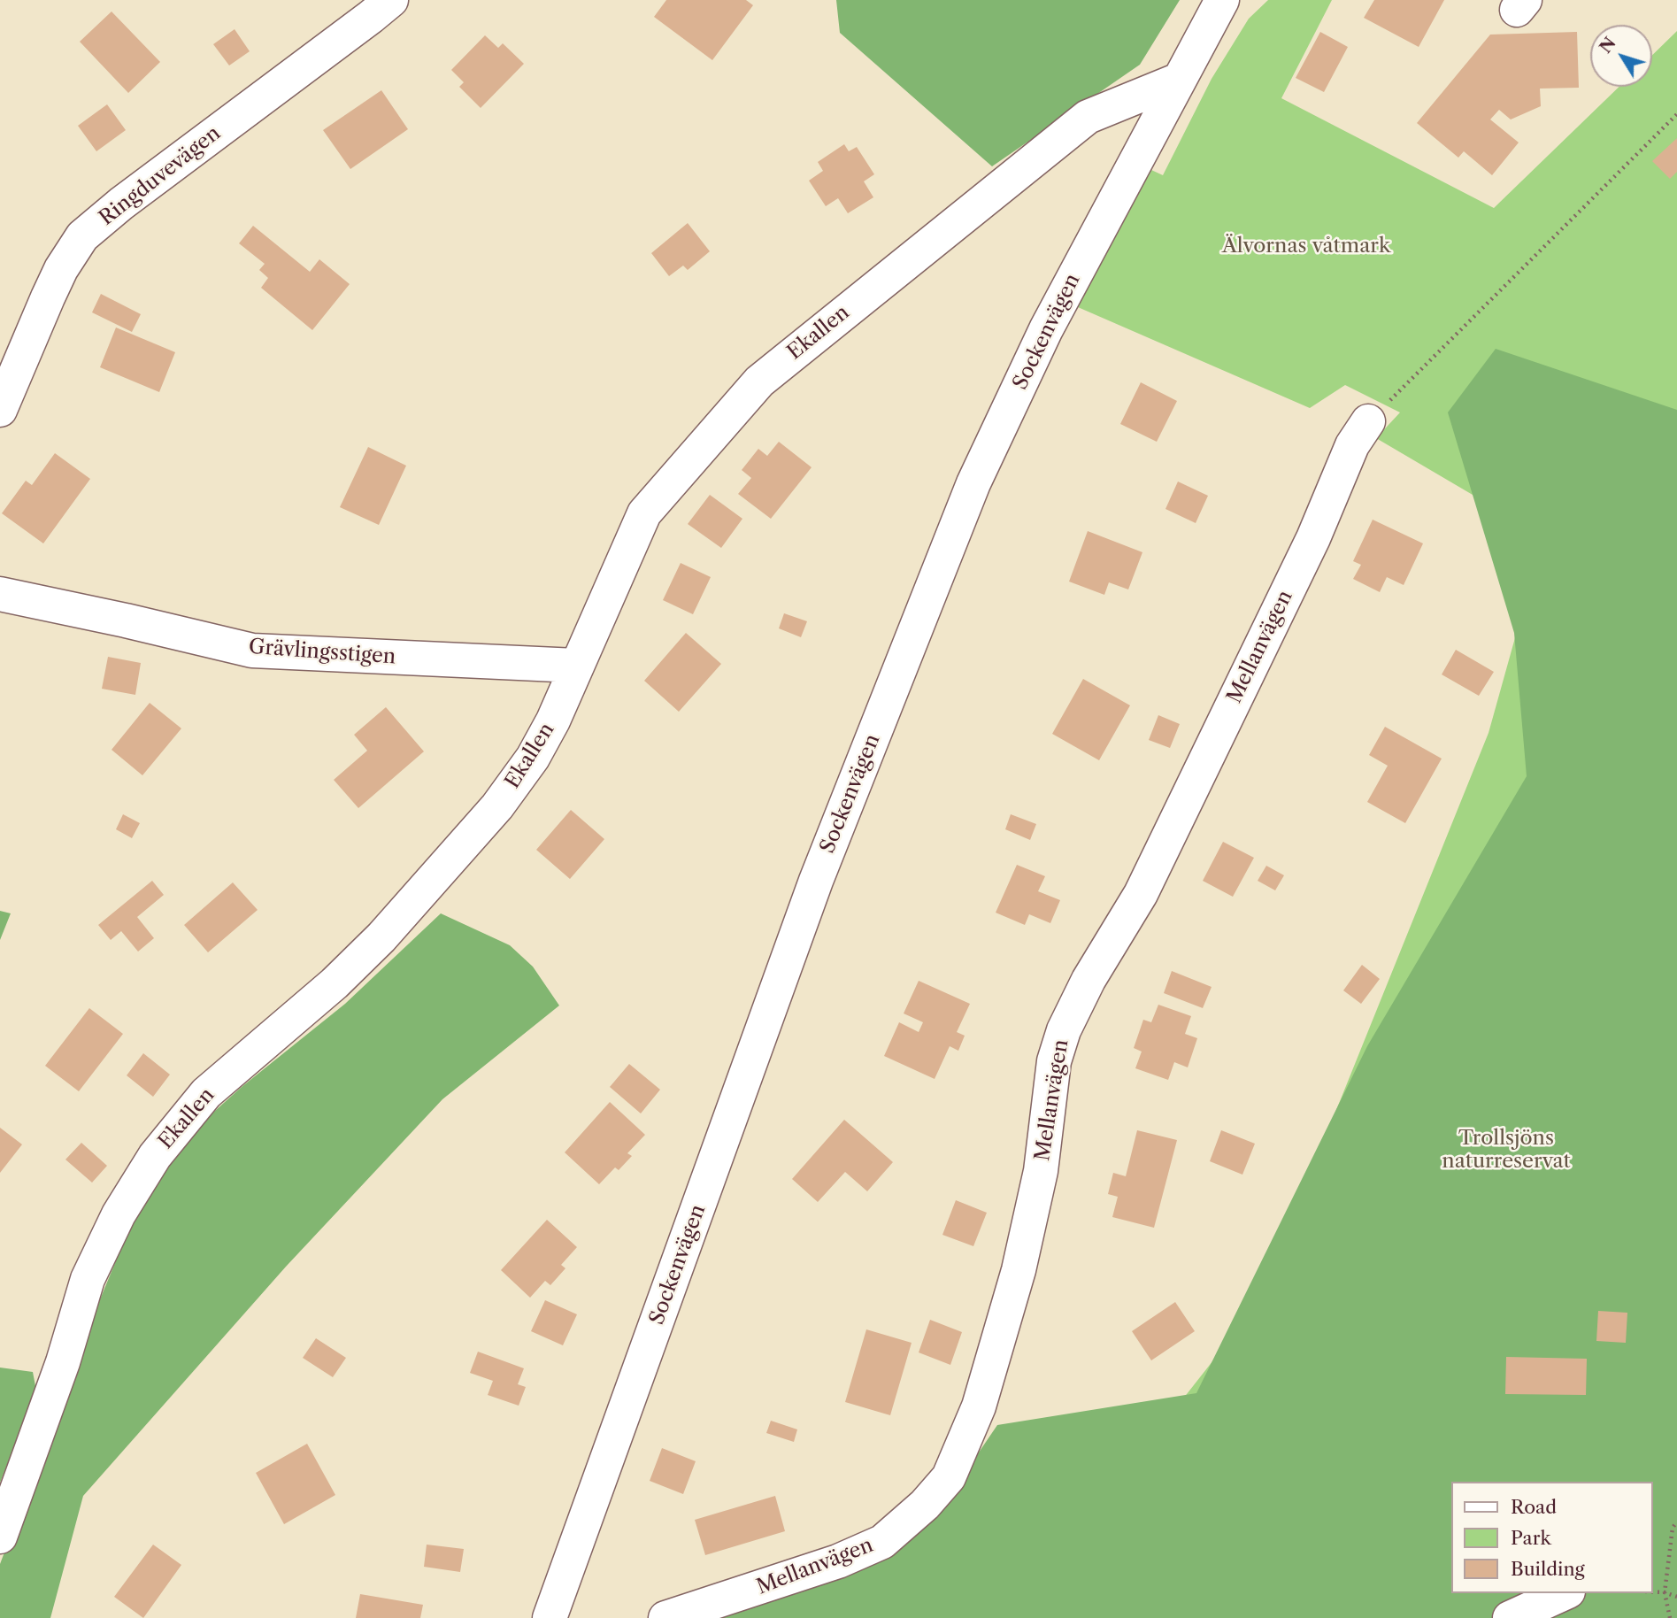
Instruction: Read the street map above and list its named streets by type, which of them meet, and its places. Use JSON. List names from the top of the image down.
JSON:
{
  "streets": {
    "street": [
      "Ringduvevägen",
      "Sockenvägen",
      "Ekallen",
      "Mellanvägen",
      "Grävlingsstigen"
    ]
  },
  "crossings": [
    ["Sockenvägen", "Ekallen"],
    ["Ekallen", "Grävlingsstigen"]
  ],
  "parks": ["Älvornas våtmark", "Trollsjöns naturreservat"],
  "legend": ["Road", "Park", "Building"],
  "north": "top left"
}
